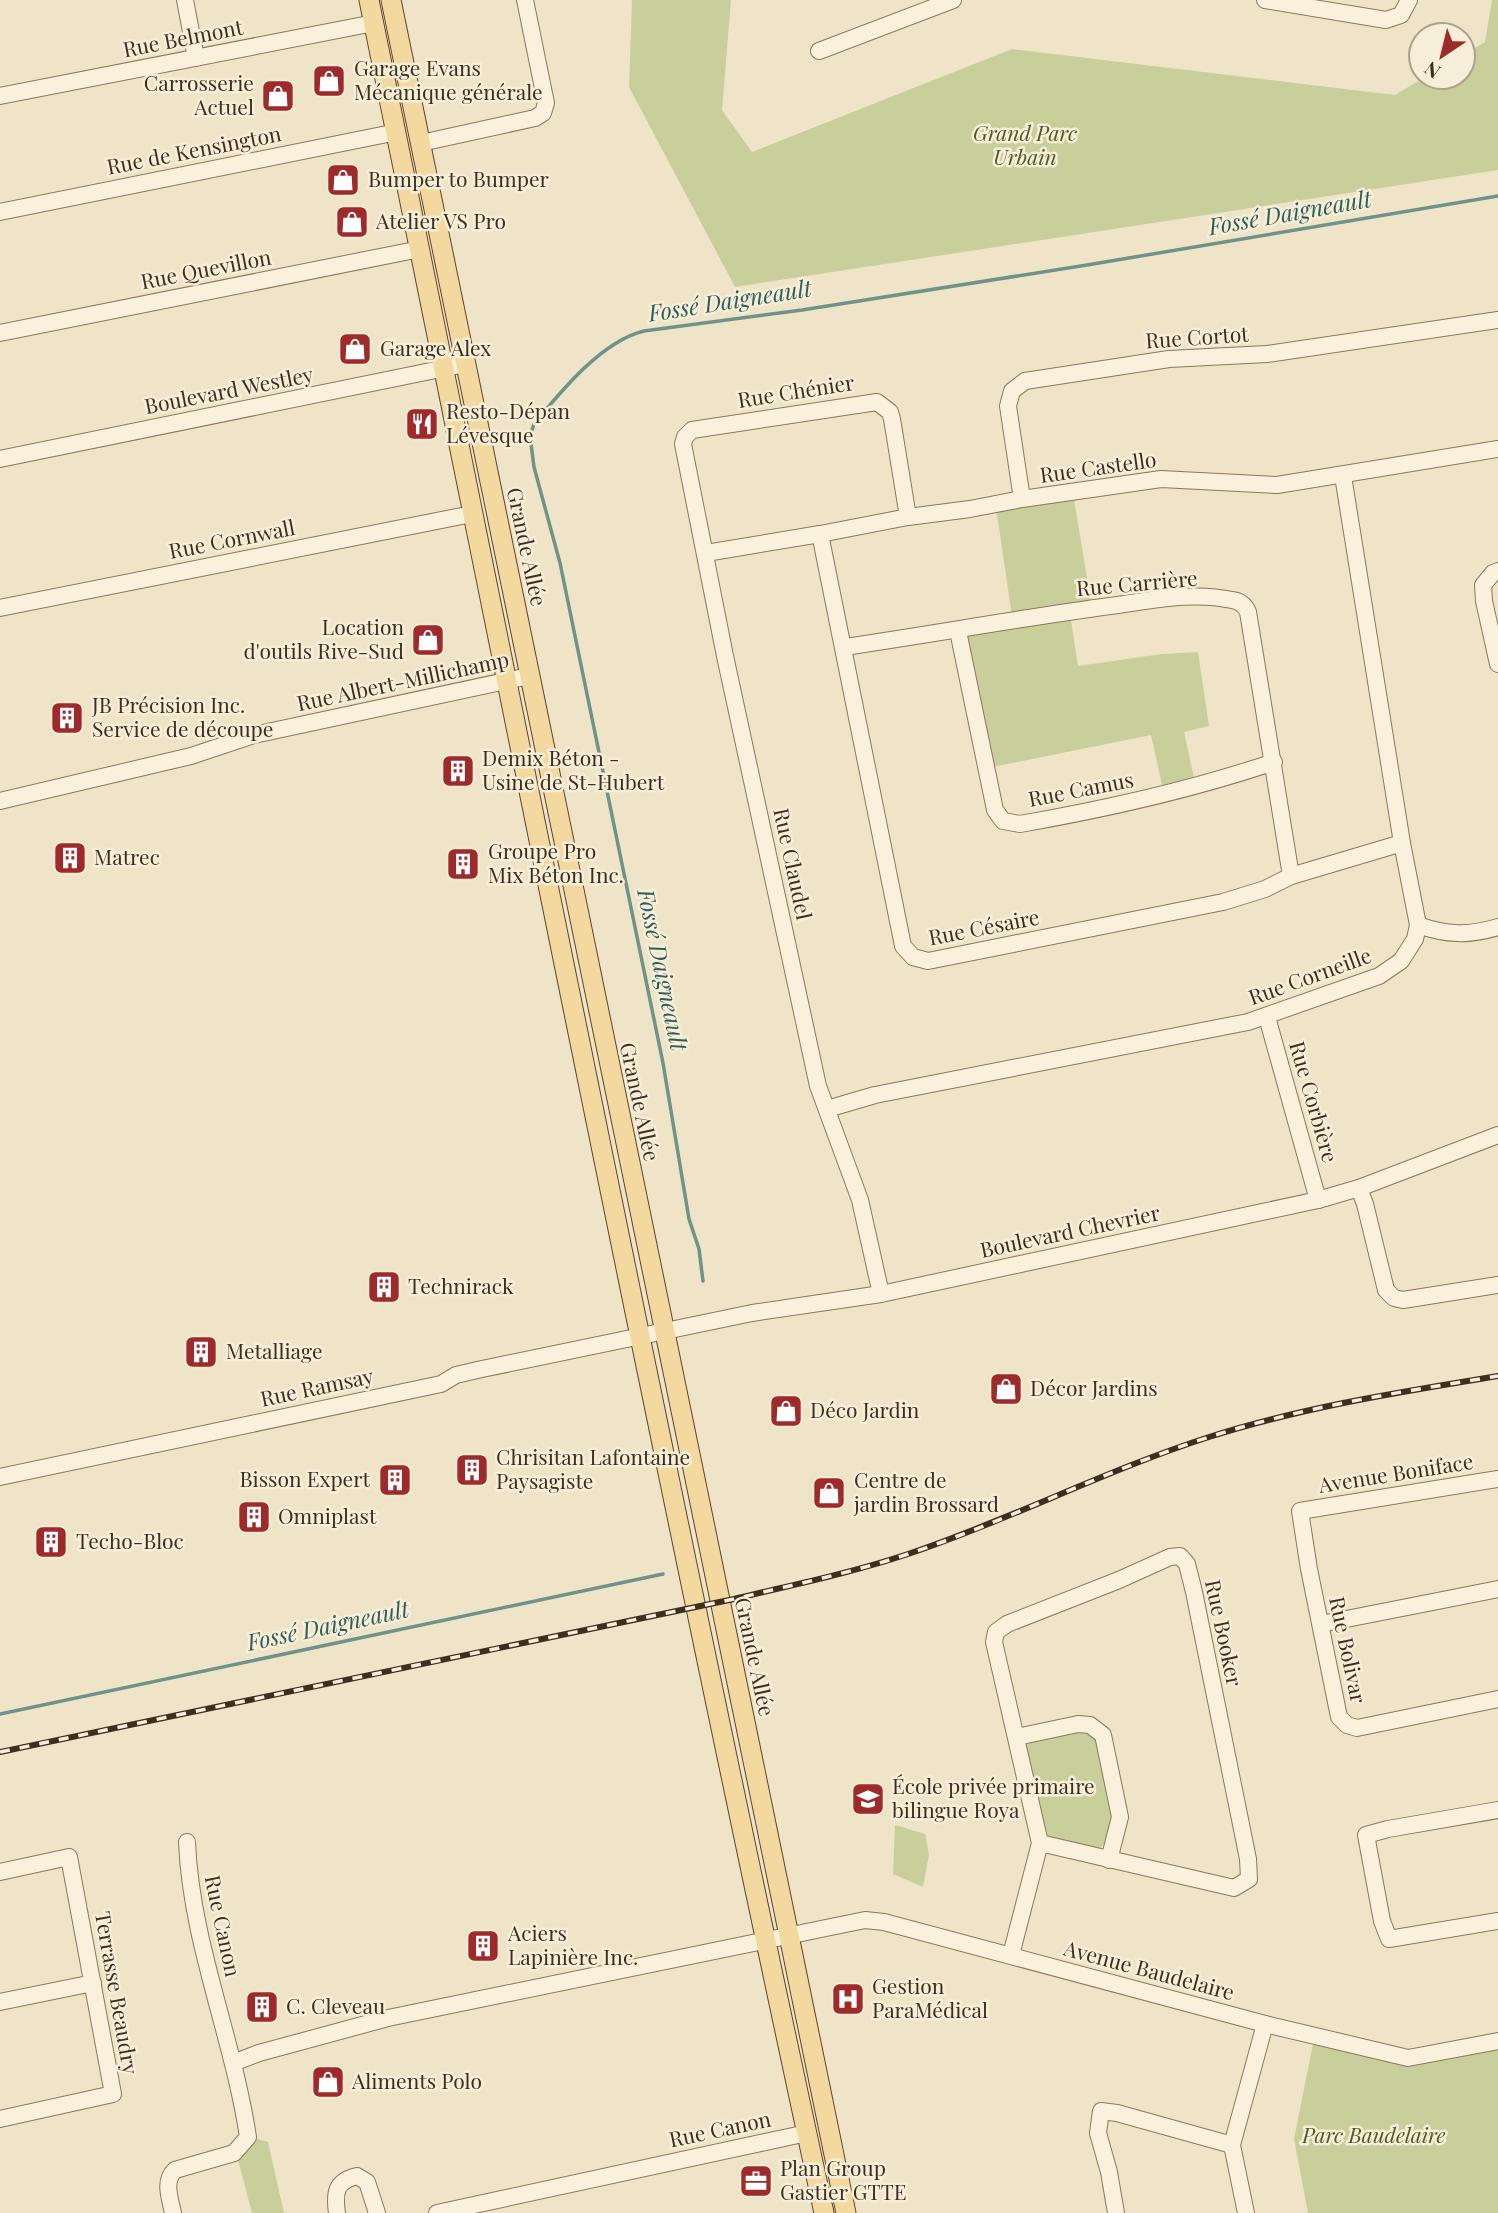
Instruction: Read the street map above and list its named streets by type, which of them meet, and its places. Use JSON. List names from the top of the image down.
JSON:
{
  "streets": {
    "main road": ["Grande Allée"],
    "street": [
      "Rue Belmont",
      "Rue de Kensington",
      "Rue Quevillon",
      "Rue Cortot",
      "Boulevard Westley",
      "Rue Chénier",
      "Rue Castello",
      "Rue Cornwall",
      "Rue Carrière",
      "Rue Albert-Millichamp",
      "Rue Camus",
      "Rue Claudel",
      "Rue Césaire",
      "Rue Corneille",
      "Rue Corbière",
      "Boulevard Chevrier",
      "Rue Ramsay",
      "Avenue Boniface",
      "Rue Booker",
      "Rue Bolivar",
      "Rue Canon",
      "Avenue Baudelaire",
      "Terrasse Beaudry"
    ]
  },
  "crossings": [
    ["Rue Cortot", "Rue Castello"],
    ["Boulevard Westley", "Grande Allée"],
    ["Rue Chénier", "Rue Castello"],
    ["Rue Chénier", "Rue Claudel"],
    ["Rue Castello", "Rue Claudel"],
    ["Rue Castello", "Rue Césaire"],
    ["Grande Allée", "Rue Albert-Millichamp"],
    ["Grande Allée", "Boulevard Chevrier"],
    ["Grande Allée", "Avenue Baudelaire"],
    ["Rue Carrière", "Rue Camus"],
    ["Rue Carrière", "Rue Césaire"],
    ["Rue Claudel", "Rue Corneille"],
    ["Rue Claudel", "Boulevard Chevrier"],
    ["Rue Corneille", "Rue Corbière"],
    ["Rue Corbière", "Boulevard Chevrier"],
    ["Boulevard Chevrier", "Rue Ramsay"],
    ["Avenue Boniface", "Rue Bolivar"],
    ["Rue Booker", "Avenue Baudelaire"],
    ["Rue Canon", "Avenue Baudelaire"]
  ],
  "water": ["Fossé Daigneault"],
  "parks": ["Grand Parc Urbain", "Parc Baudelaire"],
  "places": {
    "shop": [
      "Garage Evans Mécanique générale",
      "Carrosserie Actuel",
      "Bumper to Bumper",
      "Atelier VS Pro",
      "Garage Alex",
      "Location d'outils Rive-Sud",
      "Décor Jardins",
      "Déco Jardin",
      "Centre de jardin Brossard",
      "Aliments Polo"
    ],
    "restaurant": ["Resto-Dépan Lévesque"],
    "building": [
      "JB Précision Inc. Service de découpe",
      "Demix Béton - Usine de St-Hubert",
      "Matrec",
      "Groupe Pro Mix Béton Inc.",
      "Technirack",
      "Metalliage",
      "Chrisitan Lafontaine Paysagiste",
      "Bisson Expert",
      "Omniplast",
      "Techo-Bloc",
      "Aciers Lapinière Inc.",
      "C. Cleveau"
    ],
    "school or university": ["École privée primaire bilingue Roya"],
    "hospital": ["Gestion ParaMédical"],
    "office": ["Plan Group Gastier GTTE"]
  },
  "north": "bottom left"
}
